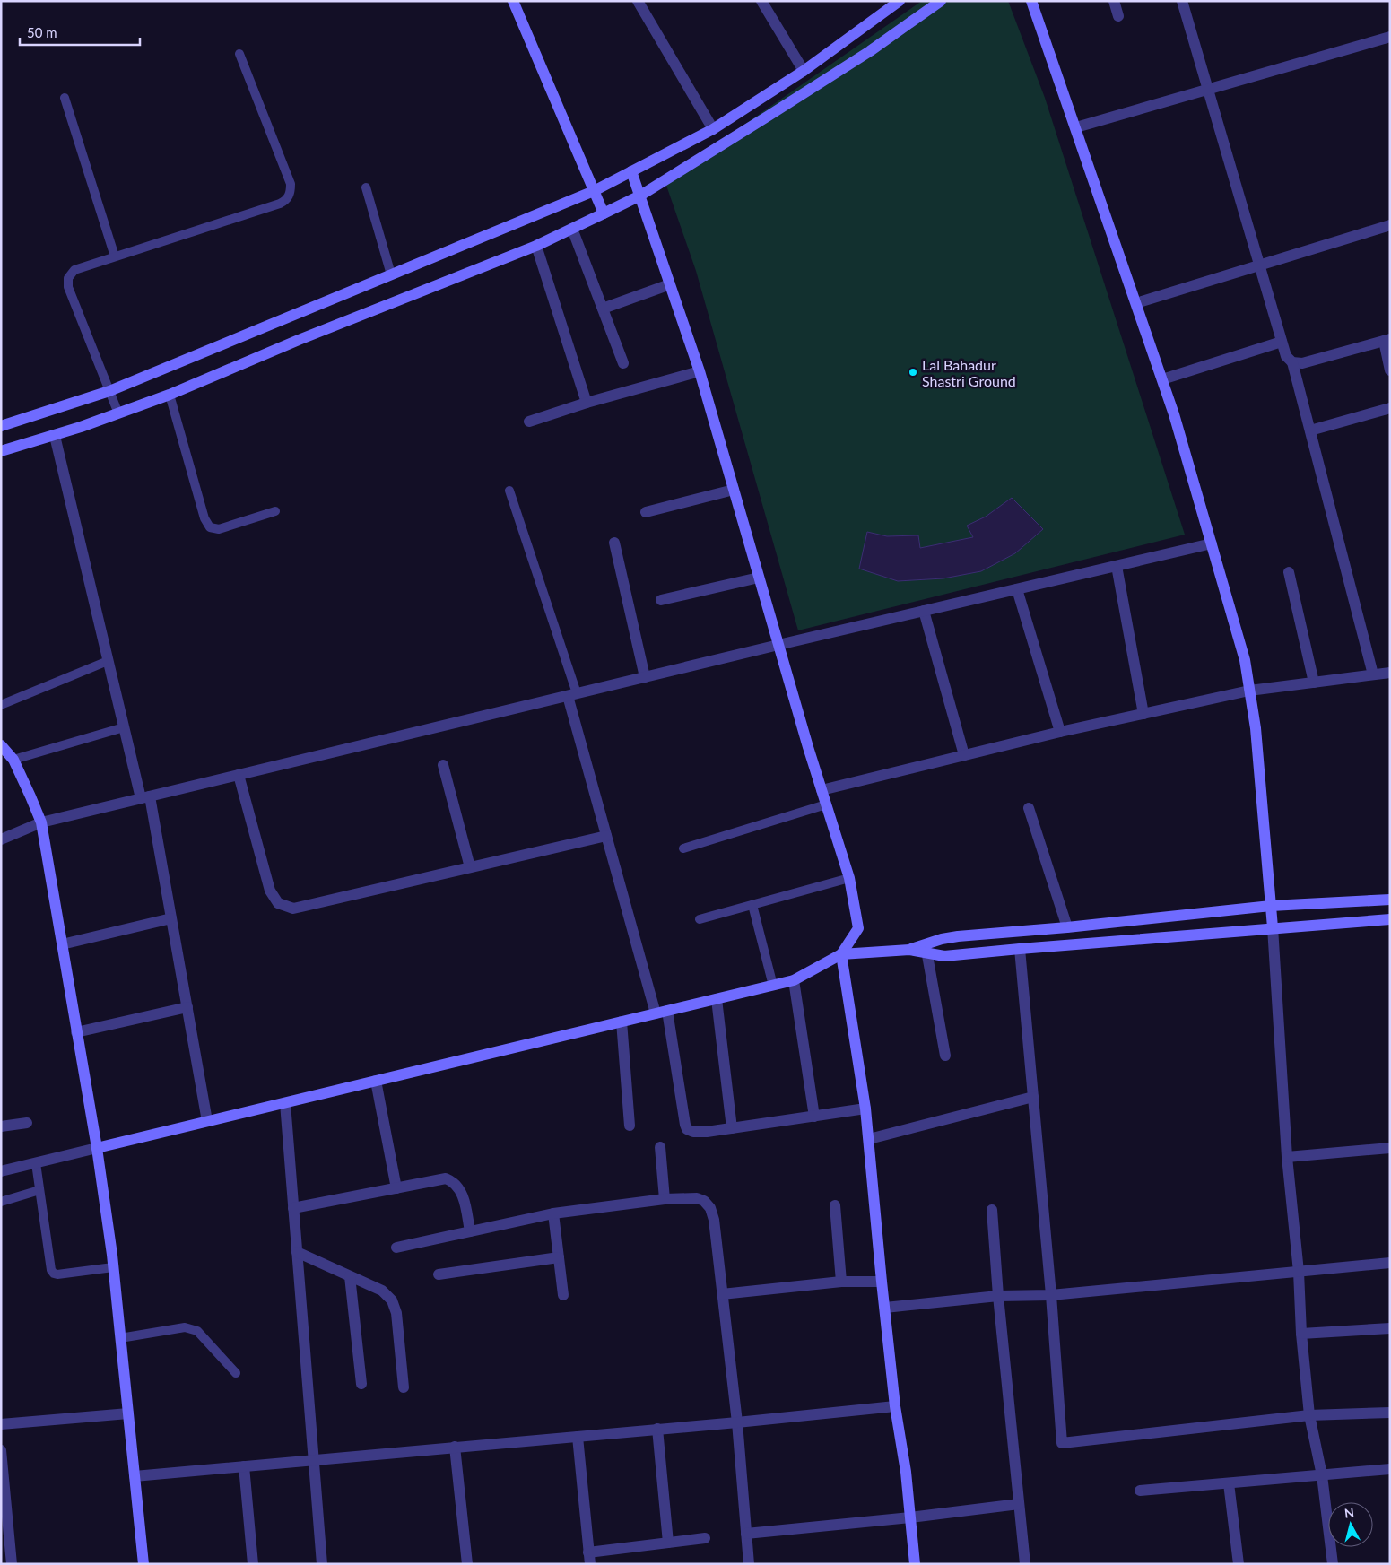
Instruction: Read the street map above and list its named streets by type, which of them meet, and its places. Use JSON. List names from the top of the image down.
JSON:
{
  "places": ["Lal Bahadur Shastri Ground"],
  "scale_bar": "50 m",
  "north": "top"
}
